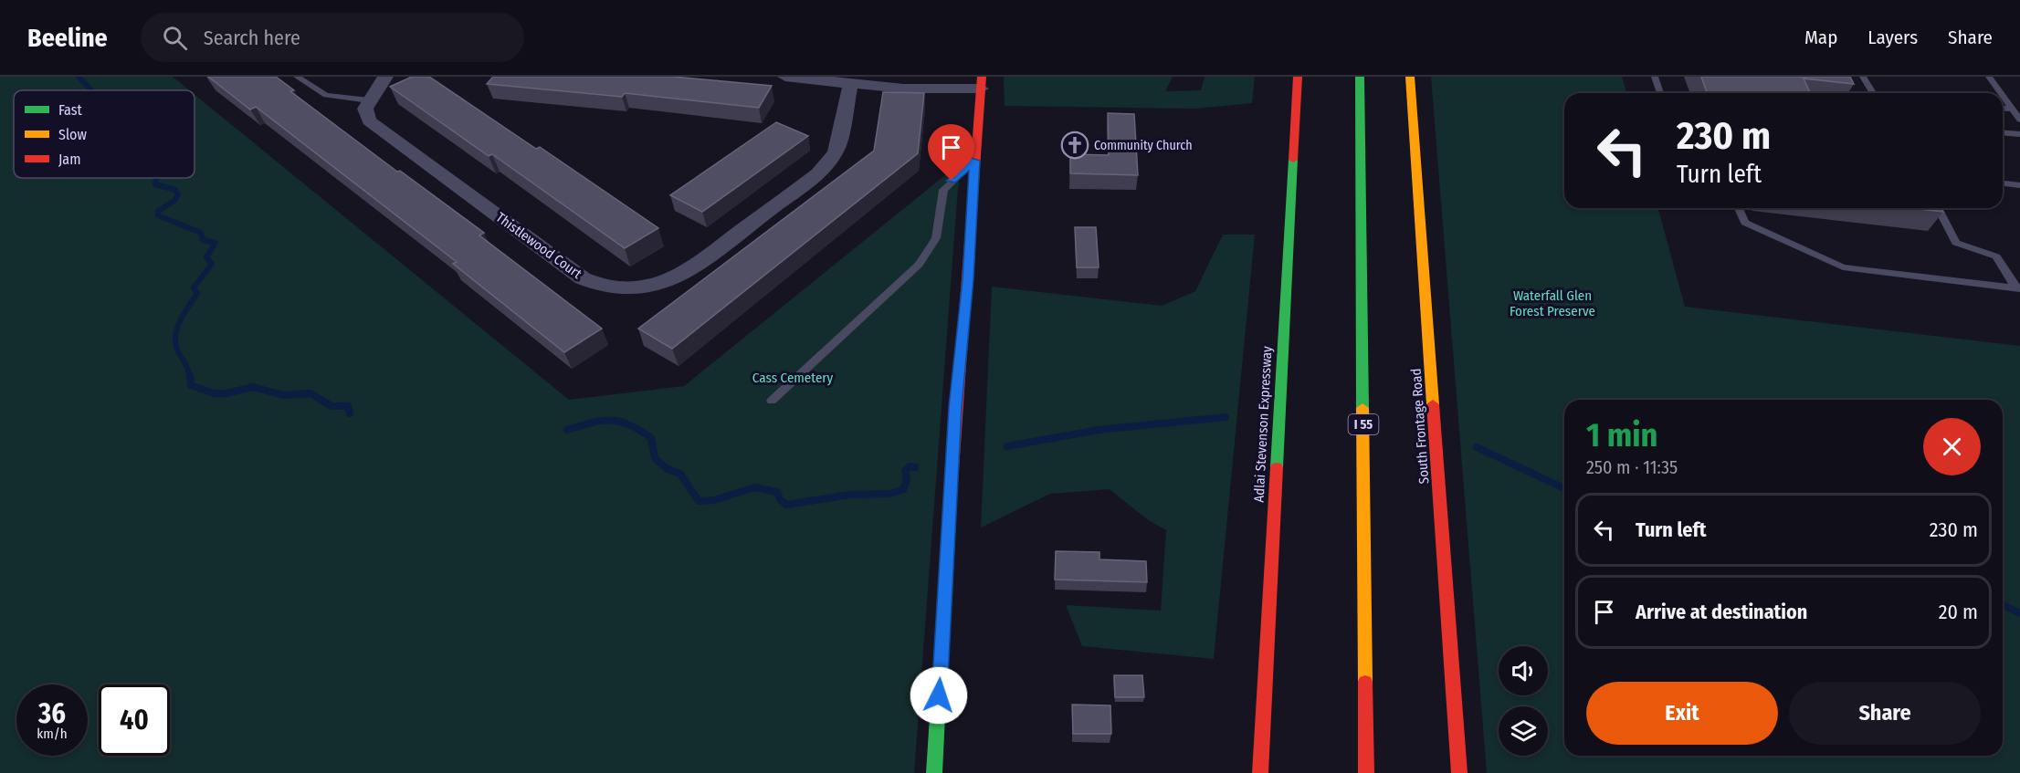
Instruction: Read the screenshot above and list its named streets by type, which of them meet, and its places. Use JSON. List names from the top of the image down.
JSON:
{
  "streets": {
    "main road": ["Adlai Stevenson Expressway", "I 55", "South Frontage Road"],
    "street": ["Thistlewood Court"]
  },
  "parks": ["Waterfall Glen Forest Preserve", "Cass Cemetery"],
  "places": {
    "church": ["Community Church"]
  },
  "legend": ["Fast", "Slow", "Jam"],
  "page": {
    "header": "Beeline",
    "search": "Search here",
    "nav": ["Map", "Layers", "Share"],
    "turn": ["230 m", "Turn left"],
    "heading": ["1 min", "250 m · 11:35"],
    "list": [
      {
        "name": "Turn left",
        "value": "230 m"
      },
      {
        "name": "Arrive at destination",
        "value": "20 m"
      }
    ],
    "buttons": ["Exit", "Share"],
    "speed": "36 km/h",
    "limit": "40"
  }
}
